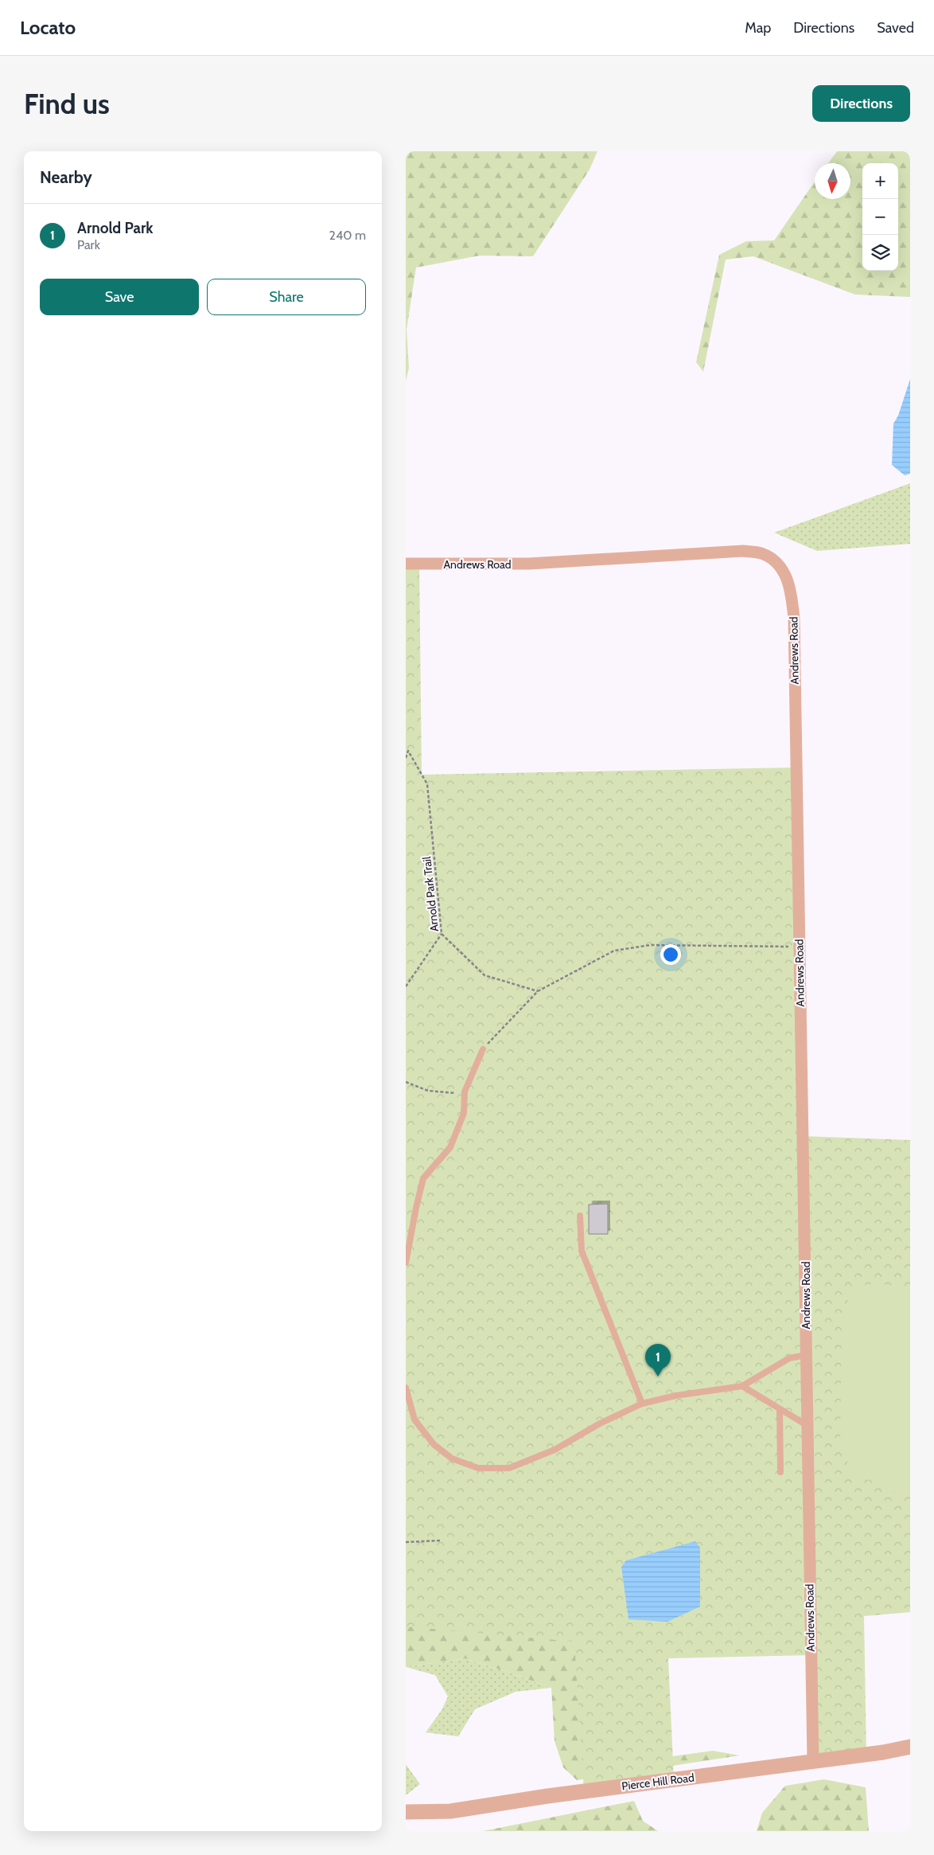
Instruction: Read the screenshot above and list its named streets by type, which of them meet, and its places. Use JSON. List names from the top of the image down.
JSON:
{
  "streets": {
    "street": ["Andrews Road", "Pierce Hill Road"],
    "path": ["Arnold Park Trail"]
  },
  "crossings": [
    ["Andrews Road", "Pierce Hill Road"]
  ],
  "north": "bottom",
  "page": {
    "header": "Locato",
    "nav": ["Map", "Directions", "Saved"],
    "buttons": [
      "Directions",
      ["Save", "Share"]
    ],
    "title": "Find us",
    "heading": "Nearby",
    "map_buttons": ["+", "−"],
    "list": [
      {
        "mark": "1",
        "name": "Arnold Park",
        "note": "Park",
        "value": "240 m"
      }
    ],
    "pins": "1"
  }
}
